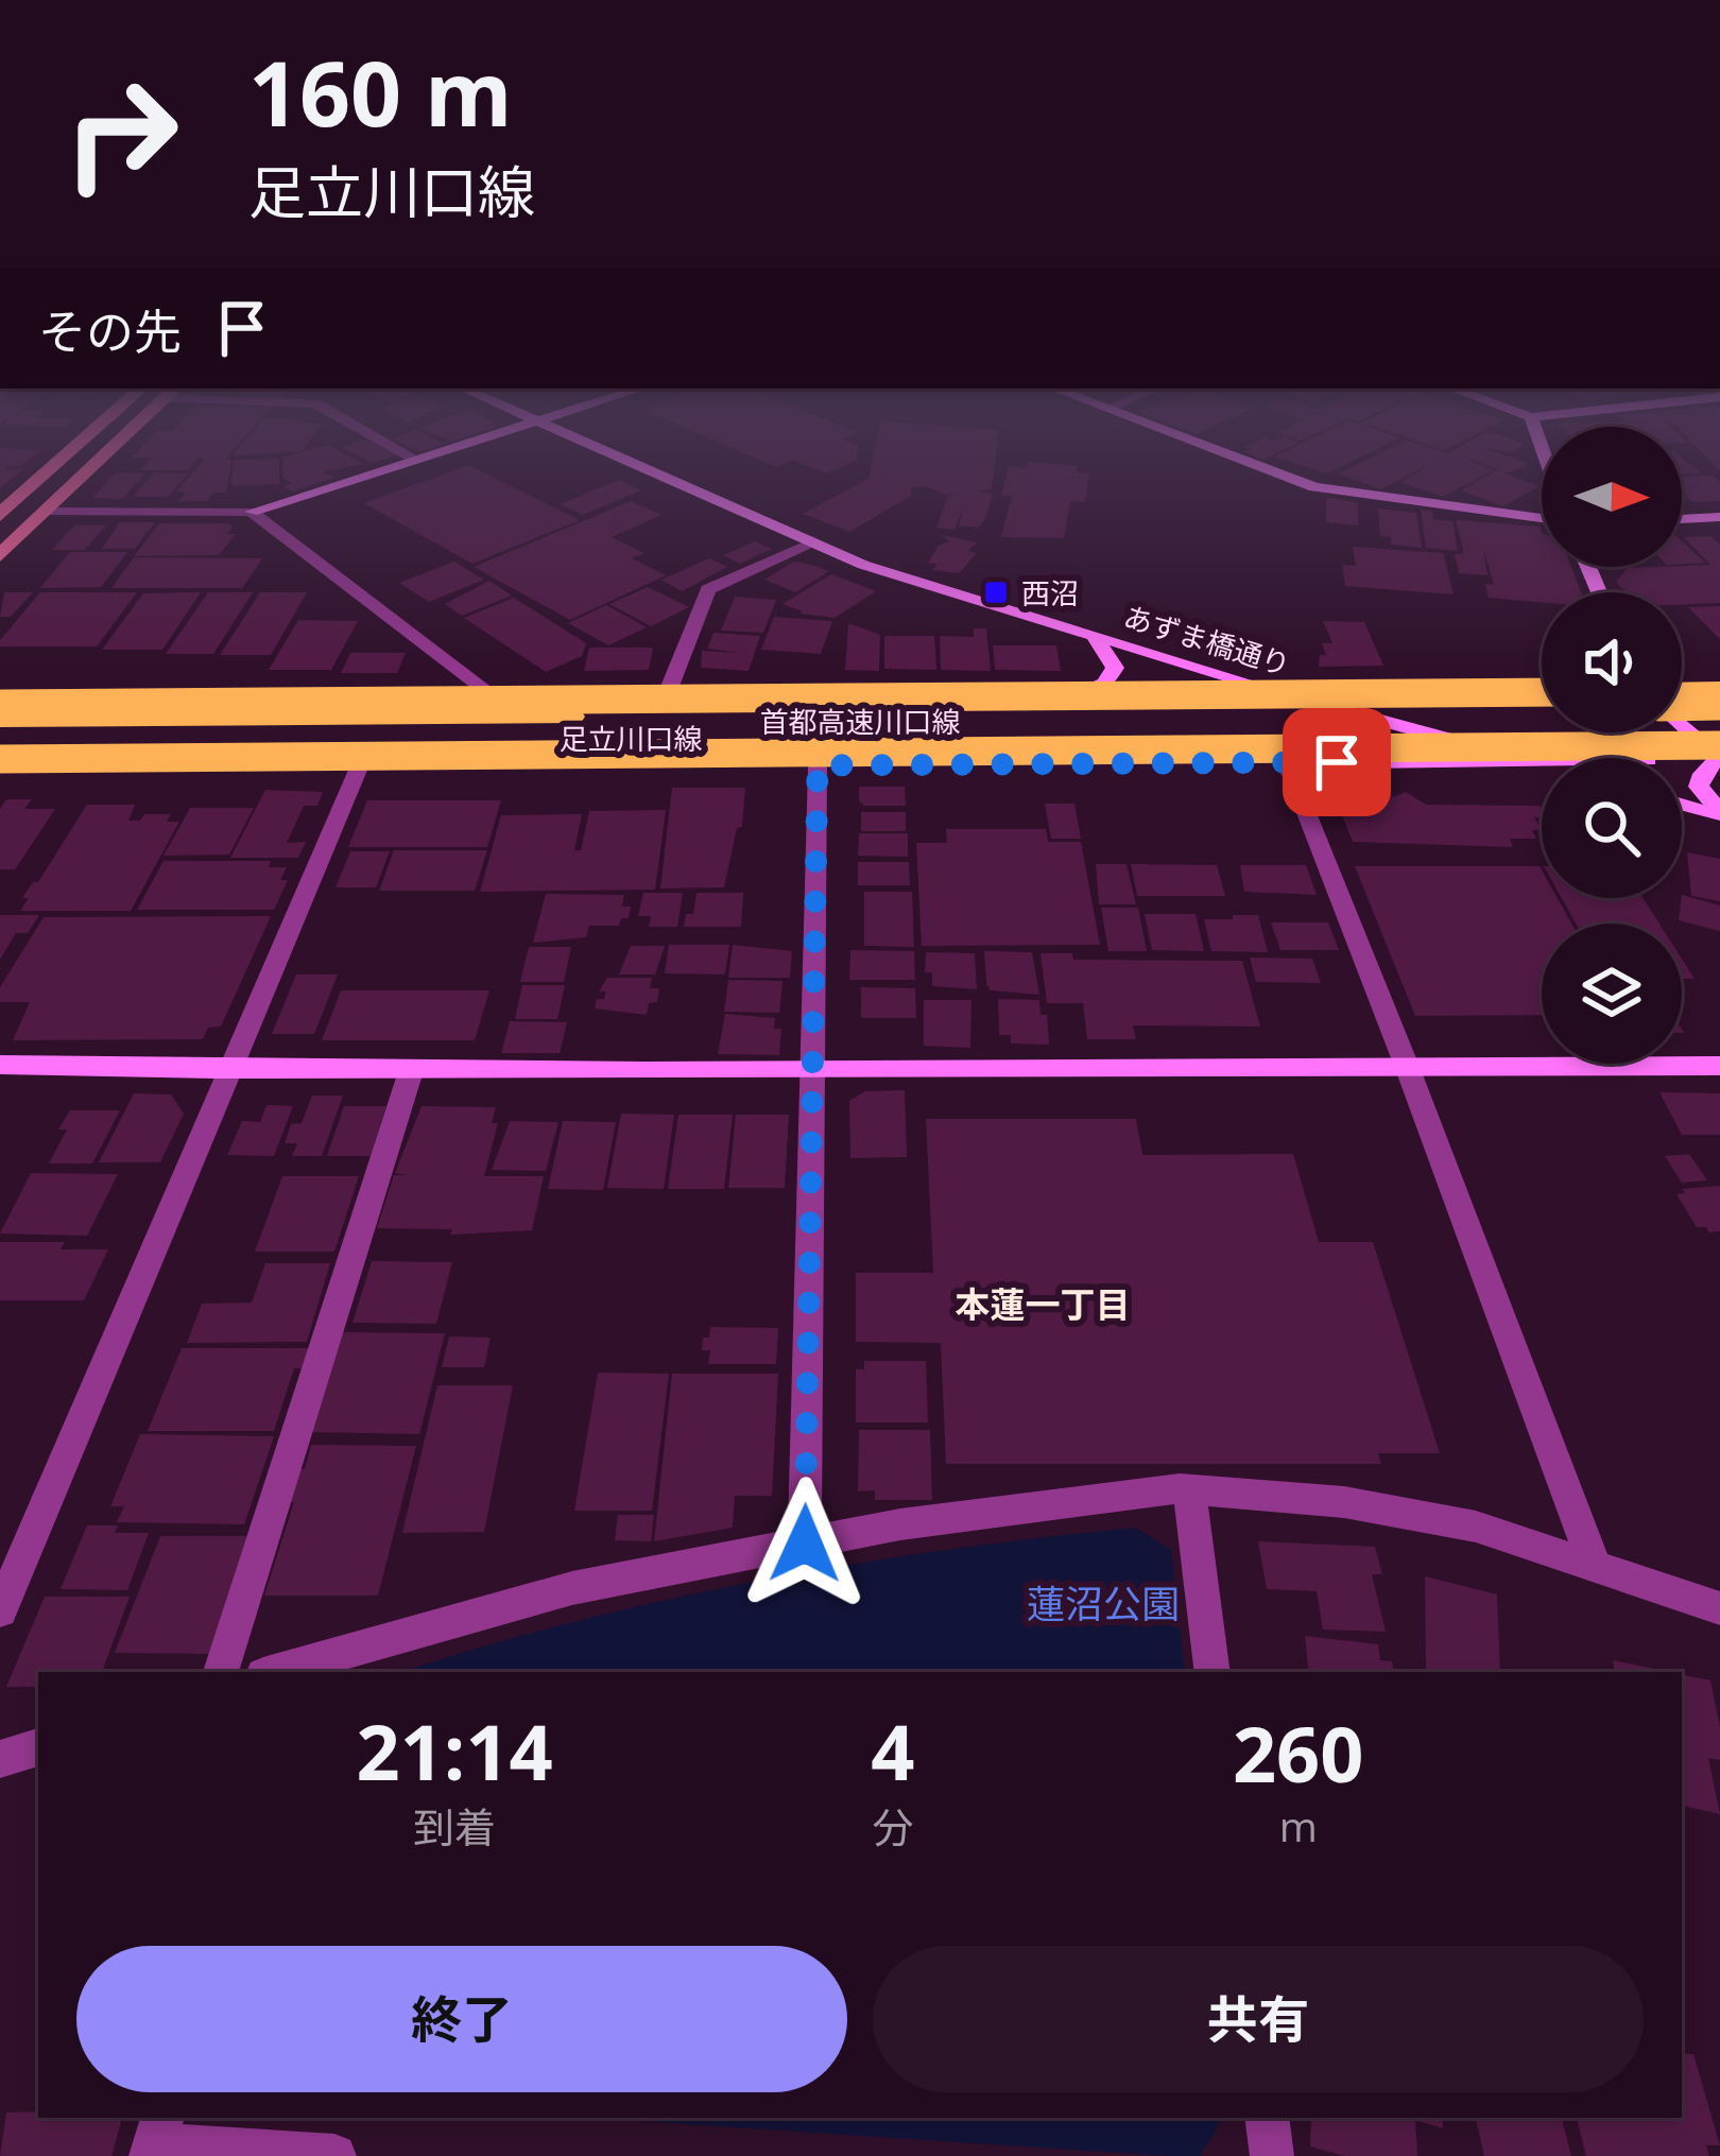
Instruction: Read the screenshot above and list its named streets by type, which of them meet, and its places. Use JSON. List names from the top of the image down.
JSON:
{
  "streets": {
    "highway": ["首都高速川口線"],
    "street": ["あずま橋通り", "足立川口線"]
  },
  "crossings": [
    ["あずま橋通り", "足立川口線"],
    ["首都高速川口線", "足立川口線"]
  ],
  "districts": ["本蓮一丁目"],
  "parks": ["蓮沼公園"],
  "places": {
    "transit": ["西沼"]
  },
  "north": "right",
  "page": {
    "turn": ["160 m", "足立川口線"],
    "then": "その先",
    "eta": [
      "21:14",
      "到着",
      "4",
      "分",
      "260",
      "m"
    ],
    "buttons": ["終了", "共有"]
  }
}
